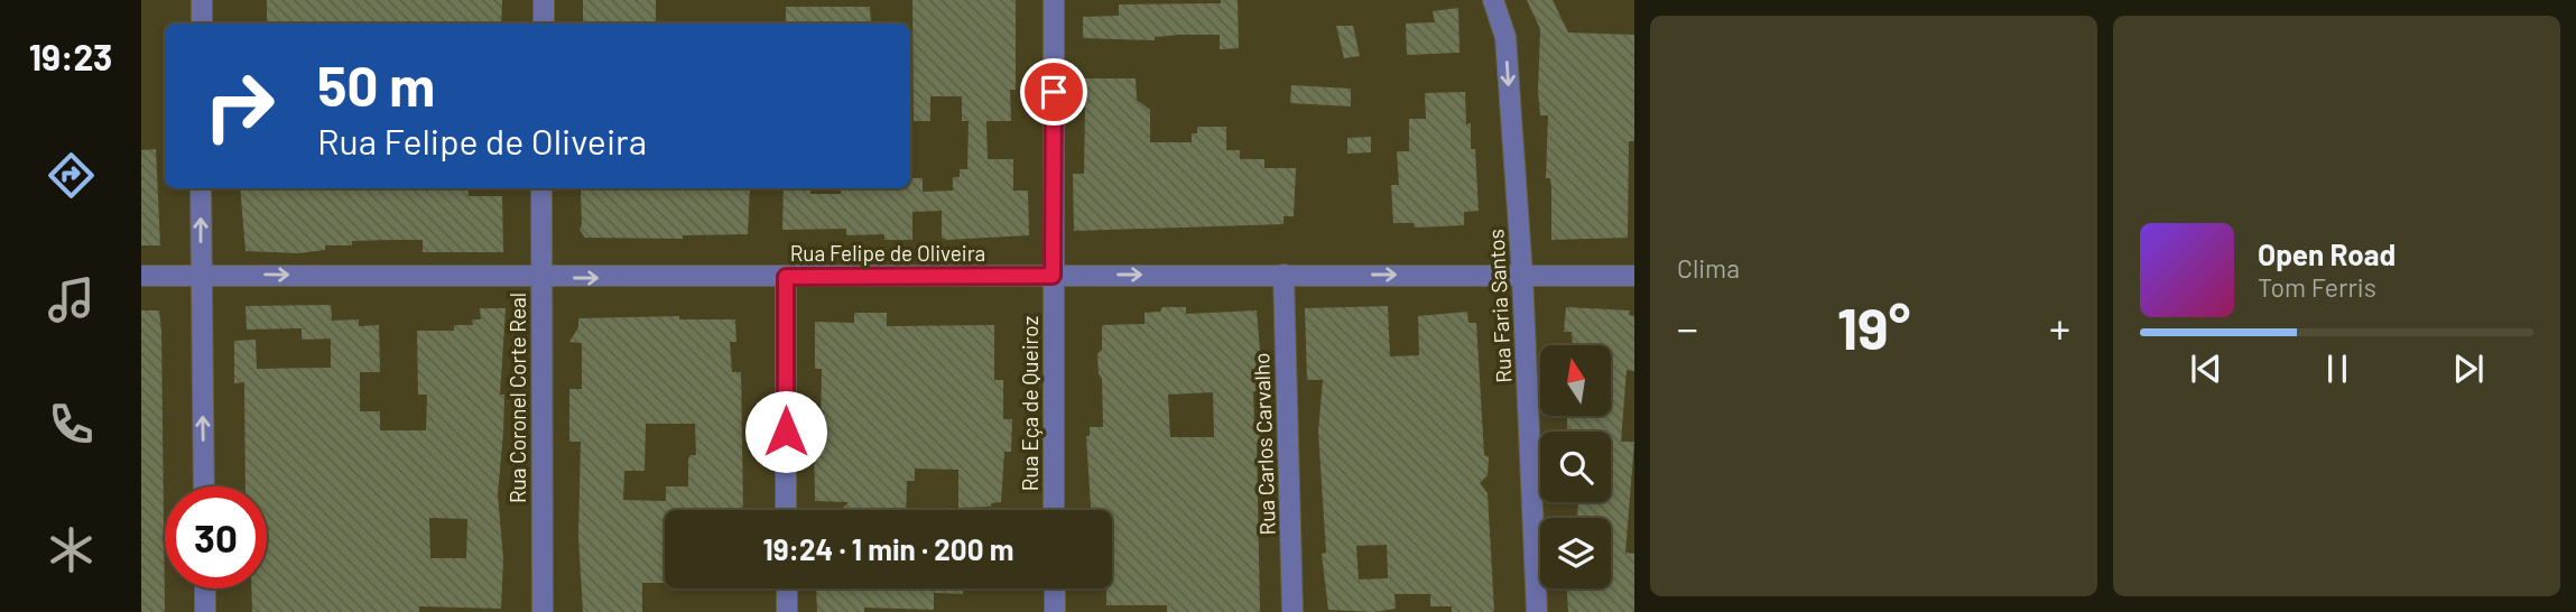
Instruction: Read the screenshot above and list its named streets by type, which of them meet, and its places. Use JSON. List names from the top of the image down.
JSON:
{
  "streets": {
    "street": [
      "Rua Felipe de Oliveira",
      "Rua Faria Santos",
      "Rua Coronel Corte Real",
      "Rua Eça de Queiroz",
      "Rua Carlos Carvalho"
    ]
  },
  "crossings": [
    ["Rua Felipe de Oliveira", "Rua Faria Santos"],
    ["Rua Felipe de Oliveira", "Rua Coronel Corte Real"],
    ["Rua Felipe de Oliveira", "Rua Eça de Queiroz"],
    ["Rua Felipe de Oliveira", "Rua Carlos Carvalho"]
  ],
  "one_way": ["Rua Felipe de Oliveira", "Rua Faria Santos"],
  "north": "top",
  "page": {
    "tabs": "19:23",
    "tile": "Clima",
    "turn": ["50 m", "Rua Felipe de Oliveira"],
    "song": ["Open Road", "Tom Ferris"],
    "heat": ["−", "19°", "+"],
    "limit": "30",
    "trip": "19:24 · 1 min · 200 m"
  }
}
